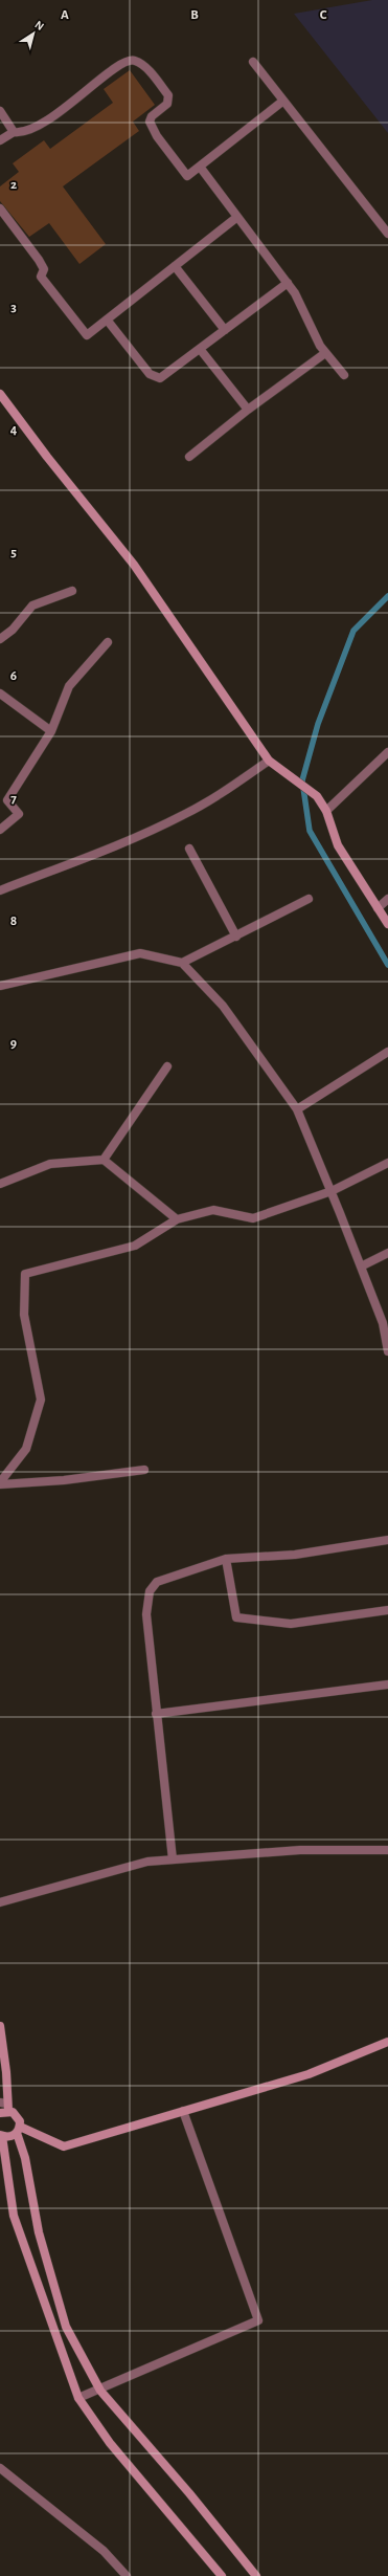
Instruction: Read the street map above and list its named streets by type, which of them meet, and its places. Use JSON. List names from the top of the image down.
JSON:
{
  "north": "top right",
  "grid": {
    "columns": ["A", "B", "C"],
    "rows": [
      "2",
      "3",
      "4",
      "5",
      "6",
      "7",
      "8",
      "9"
    ]
  }
}
